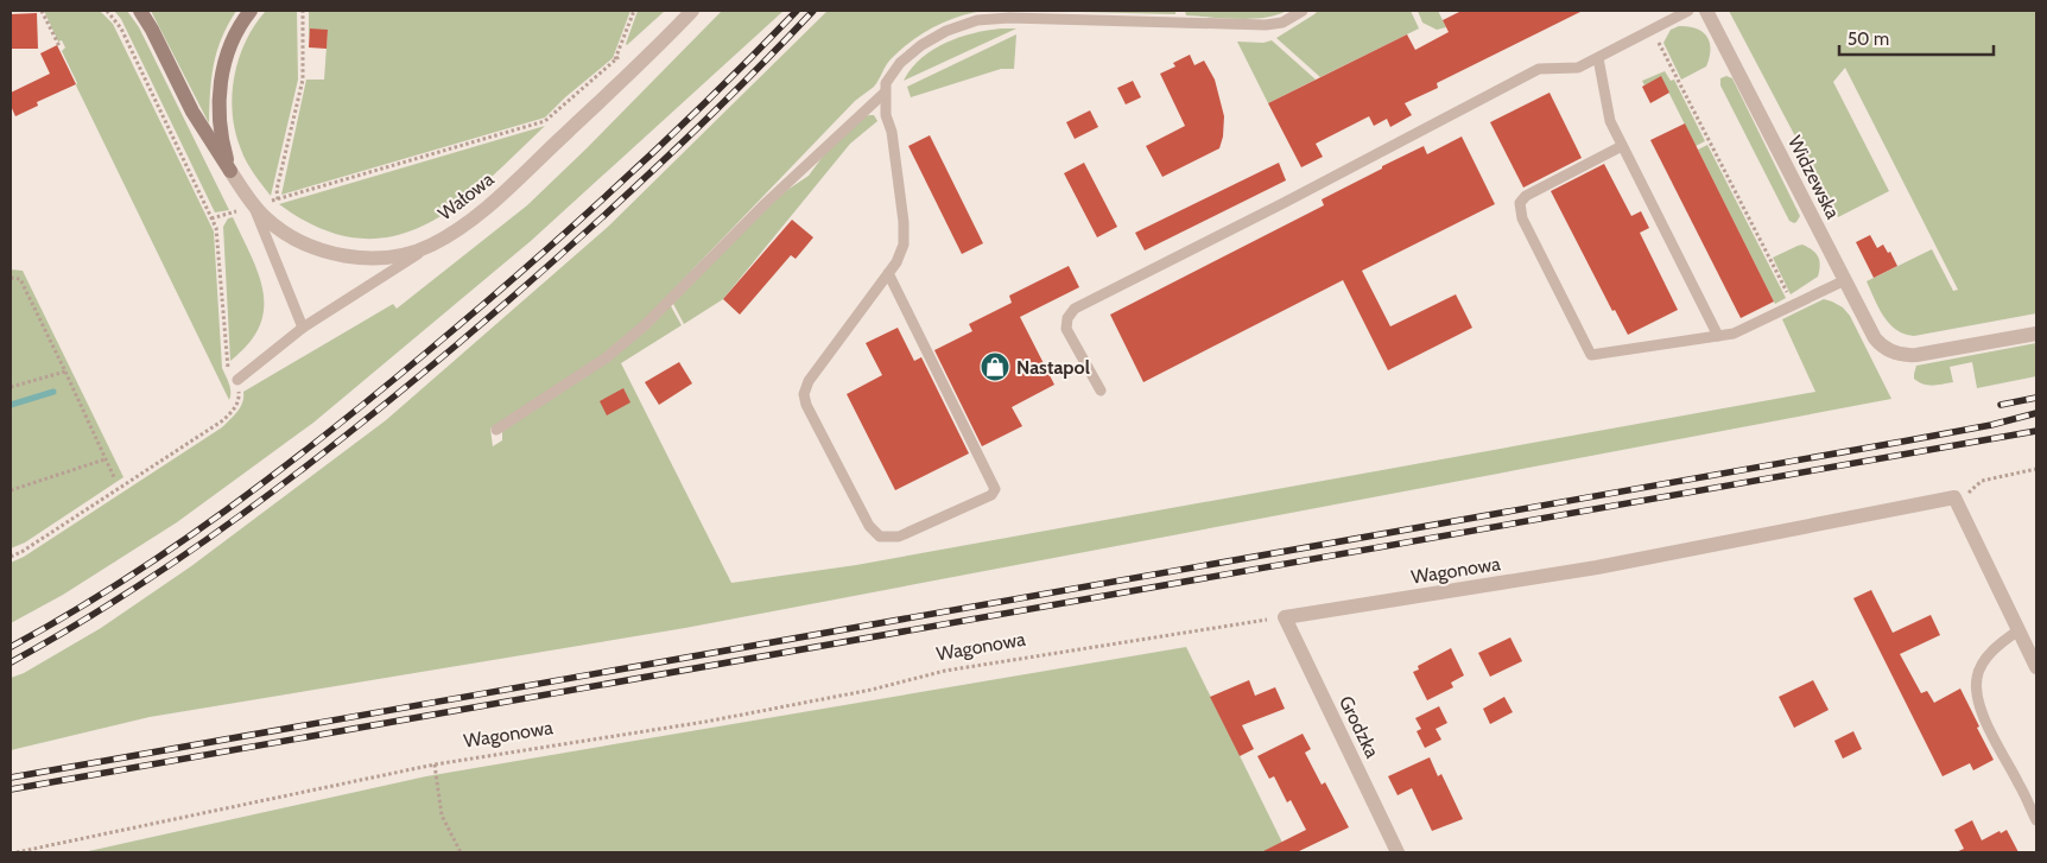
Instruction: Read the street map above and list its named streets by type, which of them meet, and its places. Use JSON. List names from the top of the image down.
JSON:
{
  "streets": {
    "street": [
      "Widzewska",
      "Wałowa",
      "Wagonowa",
      "Grodzka"
    ]
  },
  "crossings": [
    ["Wagonowa", "Grodzka"]
  ],
  "places": {
    "shop": ["Nastapol"]
  },
  "scale_bar": "50 m"
}
